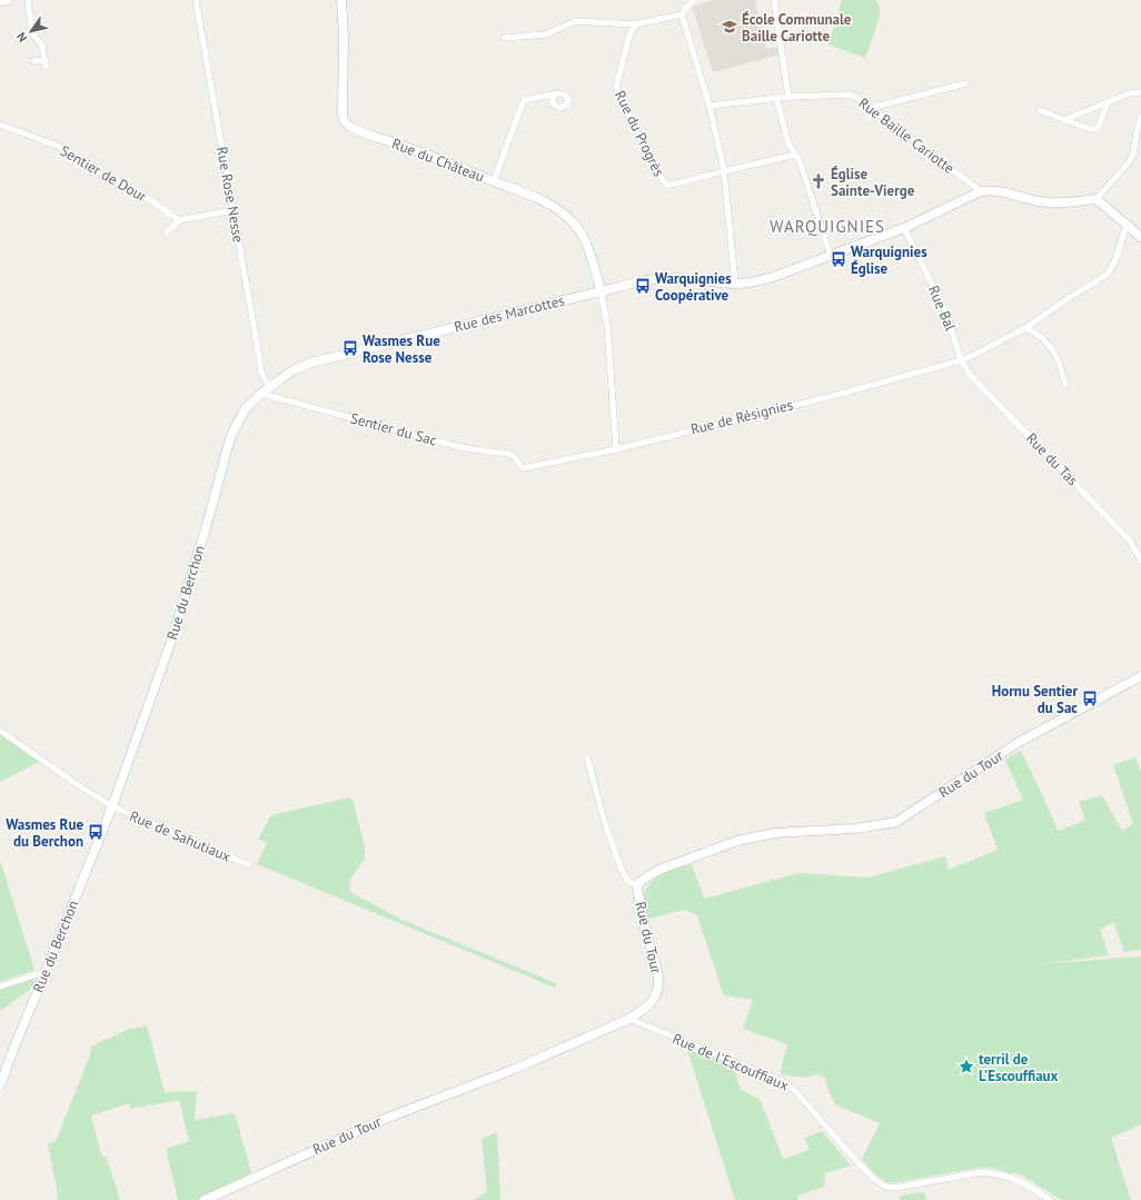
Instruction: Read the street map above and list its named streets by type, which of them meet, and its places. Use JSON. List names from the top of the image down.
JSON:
{
  "streets": {
    "street": [
      "Rue du Progrès",
      "Rue Baille Cariotte",
      "Rue du Château",
      "Sentier de Dour",
      "Rue Rose Nesse",
      "Rue Bal",
      "Rue des Marcottes",
      "Rue de Résignies",
      "Sentier du Sac",
      "Rue du Tas",
      "Rue du Berchon",
      "Rue du Tour",
      "Rue de Sahutiaux",
      "Rue de l'Escouffiaux"
    ]
  },
  "crossings": [
    ["Rue Baille Cariotte", "Rue des Marcottes"],
    ["Rue du Château", "Rue des Marcottes"],
    ["Rue Rose Nesse", "Rue des Marcottes"],
    ["Rue Rose Nesse", "Rue du Berchon"],
    ["Rue Bal", "Rue des Marcottes"],
    ["Rue Bal", "Rue de Résignies"],
    ["Rue Bal", "Rue du Tas"],
    ["Rue des Marcottes", "Rue du Berchon"],
    ["Rue de Résignies", "Sentier du Sac"],
    ["Rue de Résignies", "Rue du Tas"],
    ["Sentier du Sac", "Rue du Berchon"],
    ["Rue du Berchon", "Rue de Sahutiaux"],
    ["Rue du Tour", "Rue de l'Escouffiaux"]
  ],
  "districts": ["WARQUIGNIES"],
  "places": {
    "school or university": ["École Communale Baille Cariotte"],
    "church": ["Église Sainte-Vierge"],
    "bus stop": [
      "Warquignies Église",
      "Warquignies Coopérative",
      "Wasmes Rue Rose Nesse",
      "Hornu Sentier du Sac",
      "Wasmes Rue du Berchon"
    ],
    "place": ["terril de L'Escouffiaux"]
  },
  "north": "bottom left"
}
